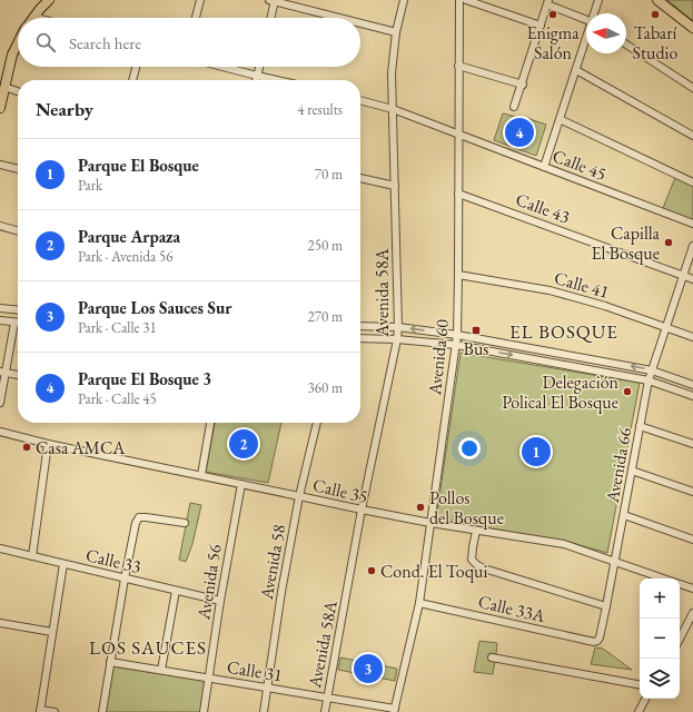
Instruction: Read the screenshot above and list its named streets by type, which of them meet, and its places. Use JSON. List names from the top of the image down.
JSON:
{
  "streets": {
    "street": [
      "Calle 45",
      "Calle 43",
      "Calle 41",
      "Avenida 58A",
      "Avenida 60",
      "Avenida 66",
      "Calle 35",
      "Calle 33",
      "Avenida 58",
      "Avenida 56",
      "Calle 33A",
      "Calle 31"
    ]
  },
  "crossings": [
    ["Calle 45", "Avenida 58A"],
    ["Calle 45", "Avenida 60"],
    ["Calle 43", "Avenida 60"],
    ["Calle 43", "Avenida 66"],
    ["Calle 41", "Avenida 60"],
    ["Calle 41", "Avenida 66"],
    ["Avenida 58A", "Calle 35"],
    ["Avenida 58A", "Calle 31"],
    ["Avenida 60", "Calle 35"],
    ["Avenida 60", "Calle 33A"],
    ["Avenida 60", "Calle 31"],
    ["Avenida 66", "Calle 35"],
    ["Avenida 66", "Calle 33A"],
    ["Calle 35", "Avenida 58"],
    ["Calle 35", "Avenida 56"],
    ["Calle 35", "Calle 33A"],
    ["Calle 33", "Avenida 56"],
    ["Avenida 58", "Calle 31"],
    ["Avenida 56", "Calle 31"]
  ],
  "districts": ["EL BOSQUE", "LOS SAUCES"],
  "places": {
    "other": [
      "Enigma Salón",
      "Tabarí Studio",
      "Capilla El Bosque",
      "Delegación Polical El Bosque",
      "Casa AMCA",
      "Pollos del Bosque",
      "Cond. El Toqui"
    ],
    "transit": ["Bus"]
  },
  "north": "left",
  "page": {
    "search": "Search here",
    "heading": ["Nearby", "4 results"],
    "pins": [
      "4",
      "2",
      "1",
      "3"
    ],
    "list": [
      {
        "mark": "1",
        "name": "Parque El Bosque",
        "note": "Park",
        "value": "70 m"
      },
      {
        "mark": "2",
        "name": "Parque Arpaza",
        "note": "Park · Avenida 56",
        "value": "250 m"
      },
      {
        "mark": "3",
        "name": "Parque Los Sauces Sur",
        "note": "Park · Calle 31",
        "value": "270 m"
      },
      {
        "mark": "4",
        "name": "Parque El Bosque 3",
        "note": "Park · Calle 45",
        "value": "360 m"
      }
    ],
    "map_buttons": ["+", "−"]
  }
}
